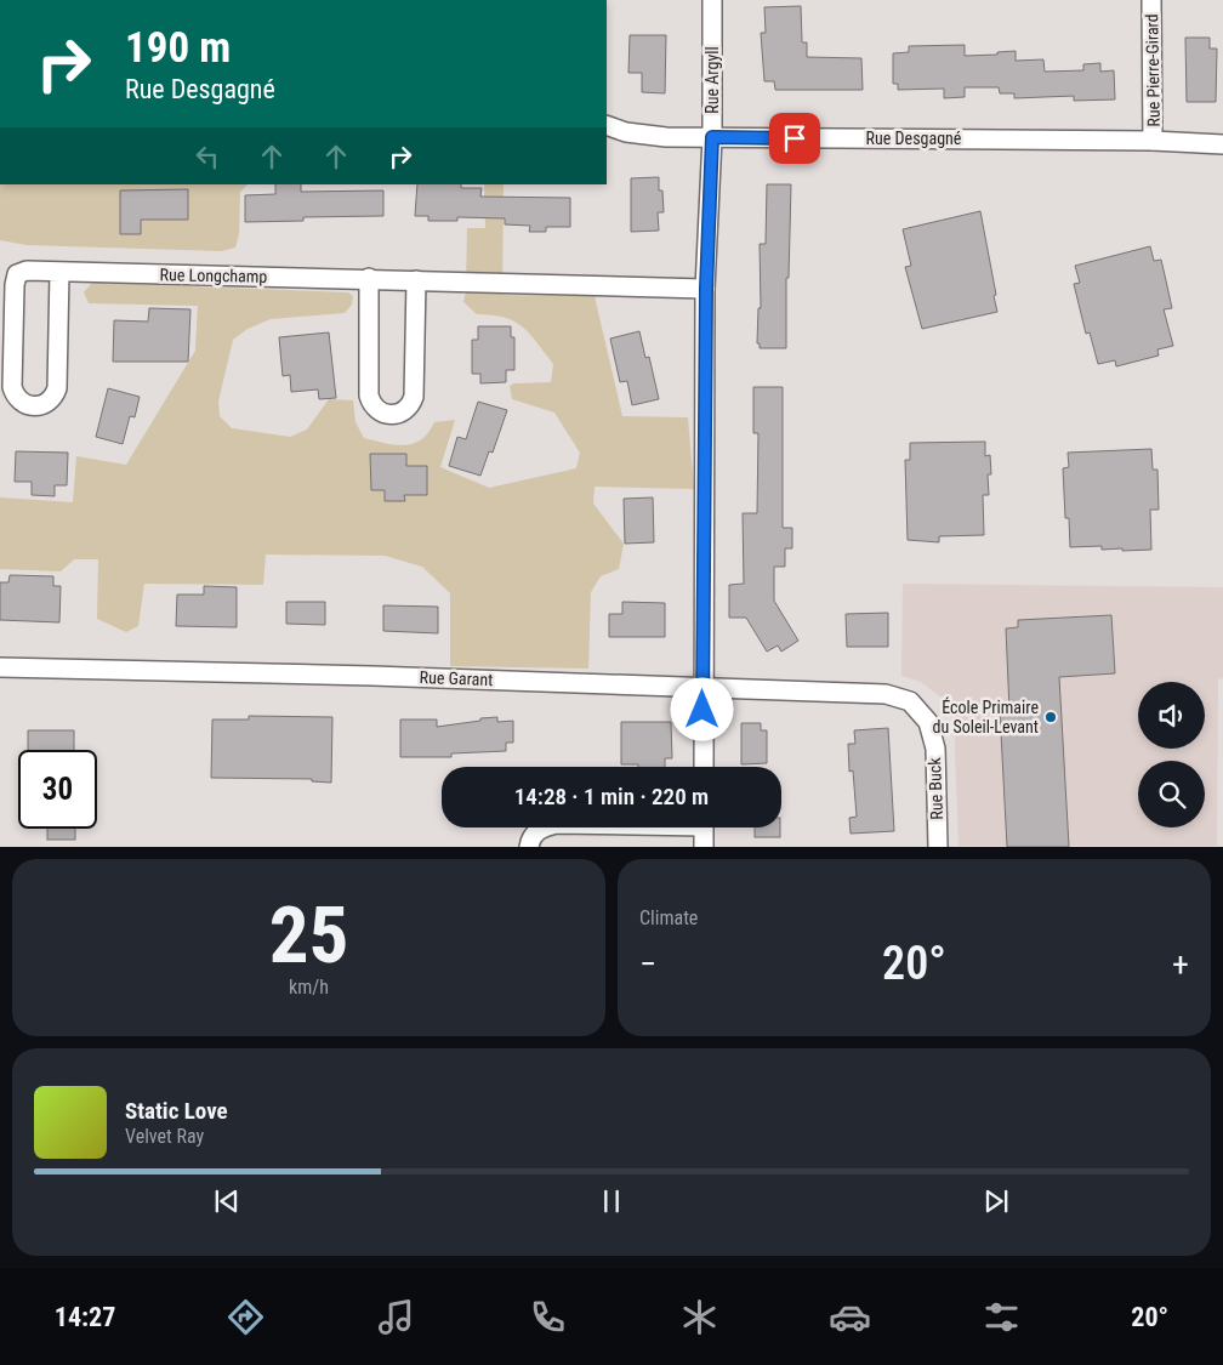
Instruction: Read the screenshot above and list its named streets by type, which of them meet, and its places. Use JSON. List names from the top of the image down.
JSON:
{
  "streets": {
    "street": [
      "Rue Pierre-Girard",
      "Rue Argyll",
      "Rue Desgagné",
      "Rue Longchamp",
      "Rue Garant",
      "Rue Buck"
    ]
  },
  "crossings": [
    ["Rue Pierre-Girard", "Rue Desgagné"],
    ["Rue Argyll", "Rue Desgagné"],
    ["Rue Argyll", "Rue Longchamp"],
    ["Rue Argyll", "Rue Garant"],
    ["Rue Garant", "Rue Buck"]
  ],
  "places": ["École Primaire du Soleil-Levant"],
  "page": {
    "turn": ["190 m", "Rue Desgagné"],
    "limit": "30",
    "trip": "14:28 · 1 min · 220 m",
    "tile": [
      ["25", "km/h"],
      "Climate"
    ],
    "heat": ["−", "20°", "+"],
    "song": ["Static Love", "Velvet Ray"],
    "tabs": ["14:27", "20°"]
  }
}
